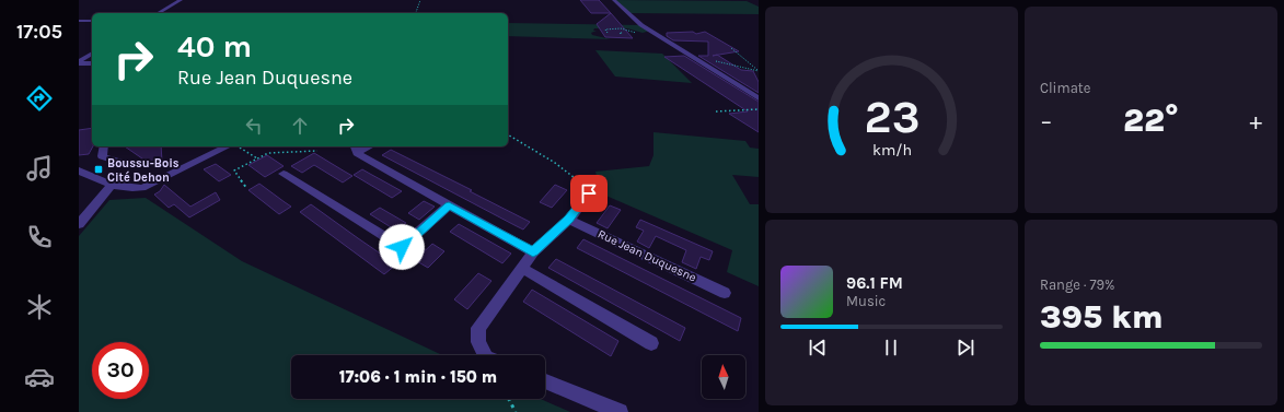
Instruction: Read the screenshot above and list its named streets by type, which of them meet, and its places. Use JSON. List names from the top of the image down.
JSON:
{
  "streets": {
    "street": ["Rue Jean Duquesne"]
  },
  "places": {
    "transit": ["Boussu-Bois Cité Dehon"]
  },
  "north": "top",
  "page": {
    "tabs": "17:05",
    "tile": [
      "Climate",
      ["Range · 79%", "395 km"]
    ],
    "turn": ["40 m", "Rue Jean Duquesne"],
    "heat": ["−", "22°", "+"],
    "song": ["96.1 FM", "Music"],
    "limit": "30",
    "trip": "17:06 · 1 min · 150 m",
    "gauge": ["23", "km/h"]
  }
}
